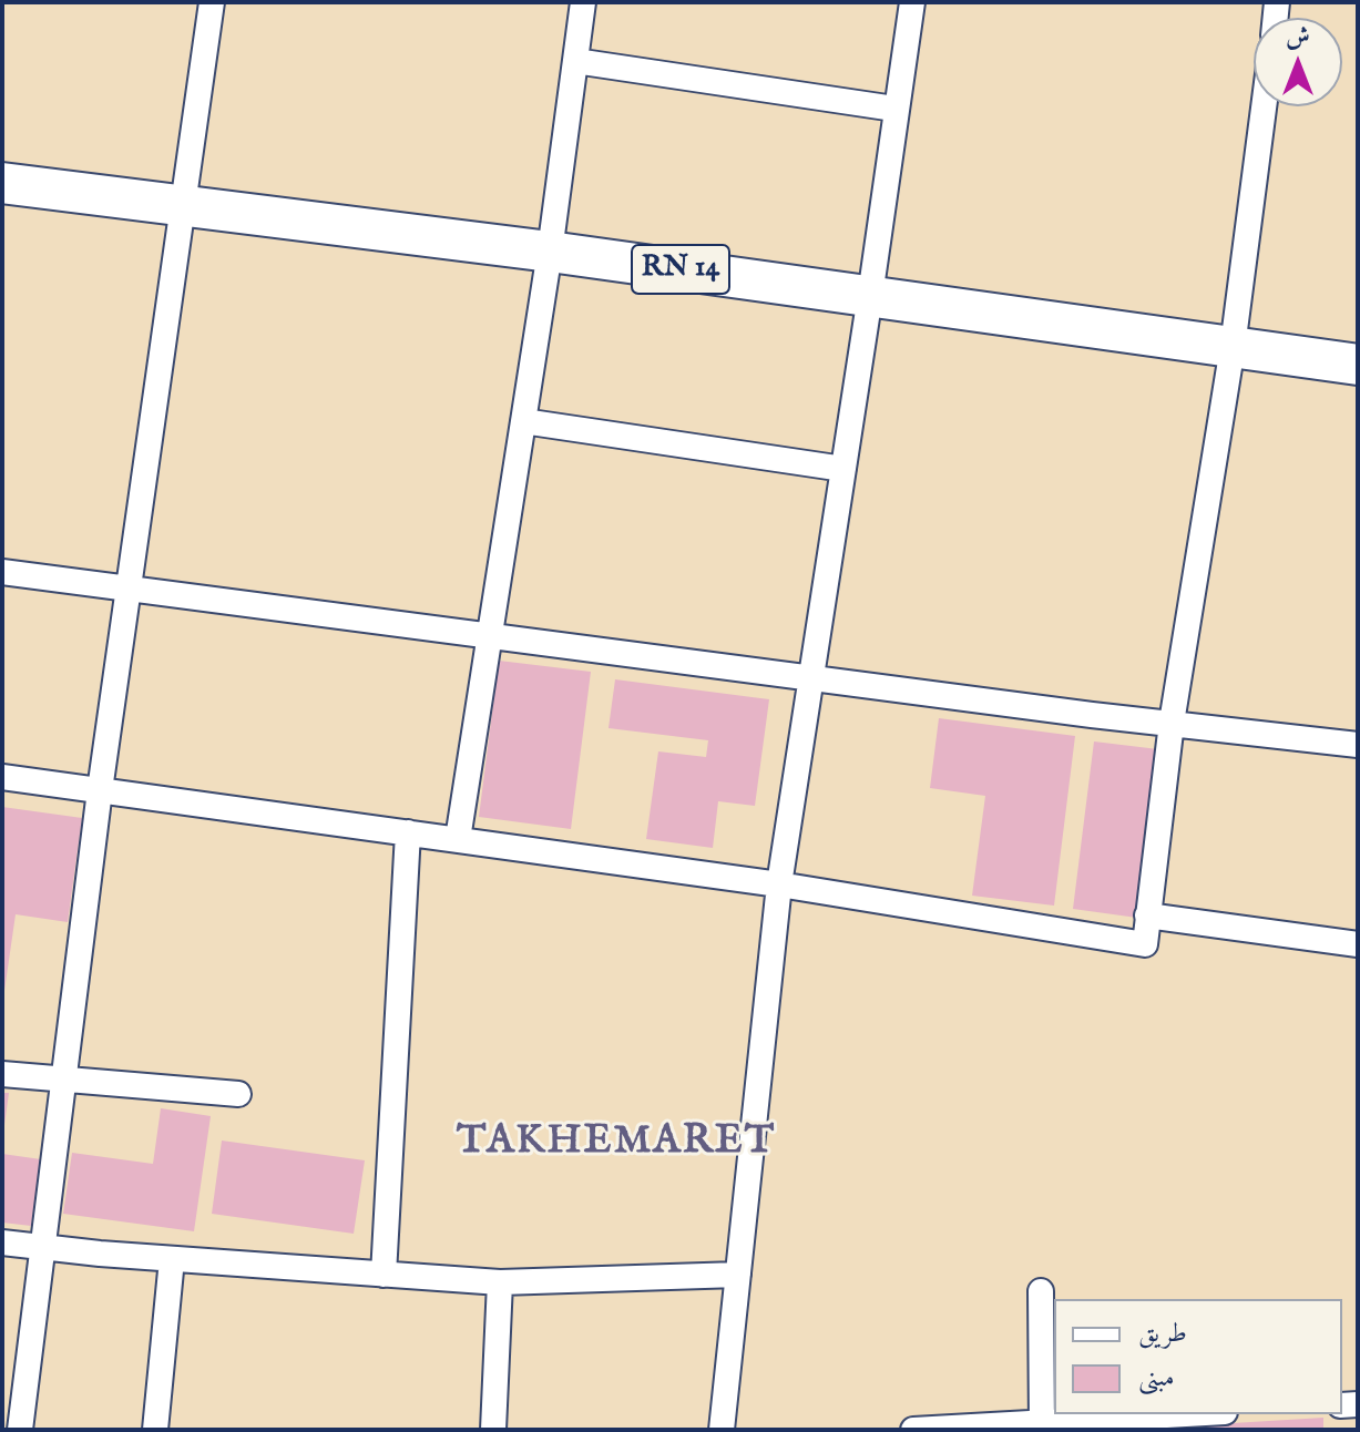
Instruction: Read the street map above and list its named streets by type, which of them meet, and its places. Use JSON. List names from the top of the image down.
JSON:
{
  "streets": {
    "main road": ["RN 14"]
  },
  "districts": ["TAKHEMARET"],
  "legend": ["طريق", "مبنى"],
  "north": "top"
}
